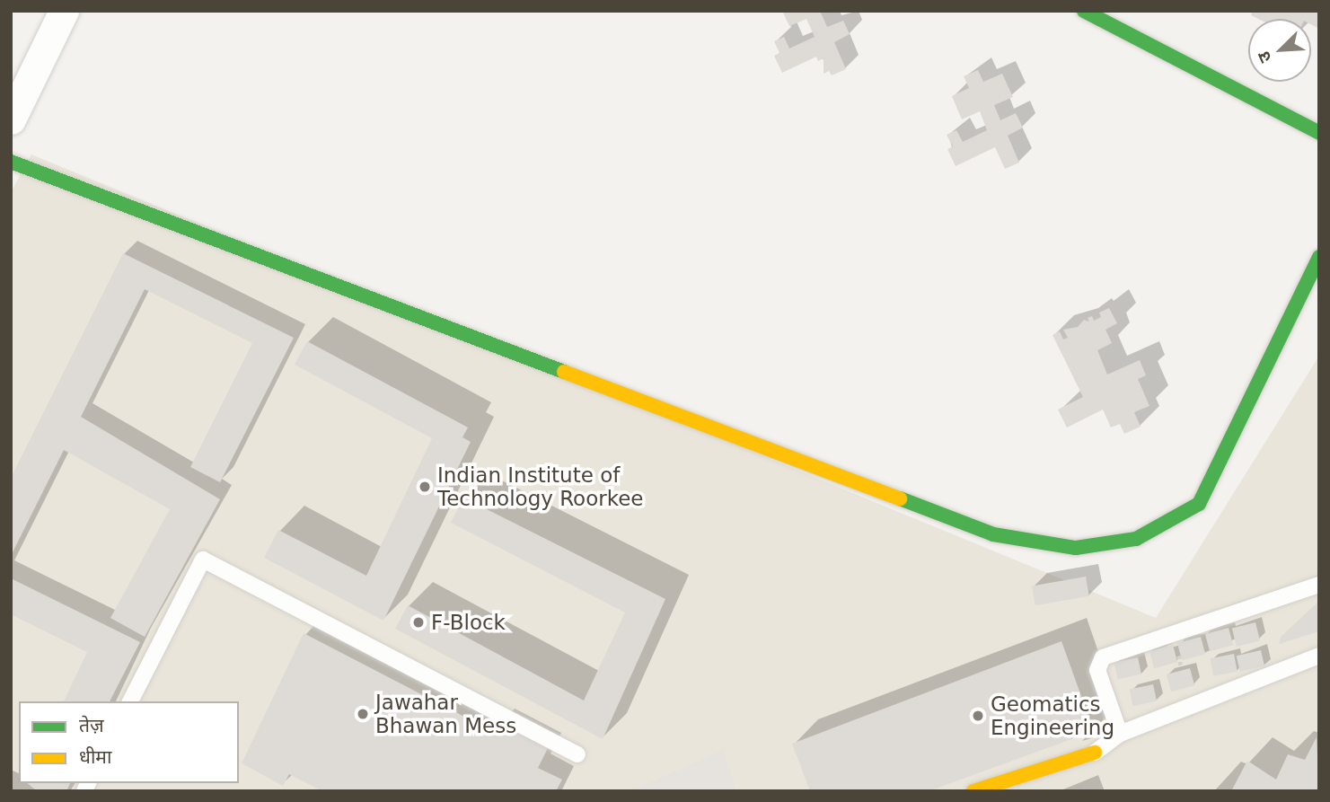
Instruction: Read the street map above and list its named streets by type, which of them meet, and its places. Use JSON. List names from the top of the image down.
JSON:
{
  "places": [
    "Indian Institute of Technology Roorkee",
    "F-Block",
    "Jawahar Bhawan Mess",
    "Geomatics Engineering"
  ],
  "legend": ["तेज़", "धीमा"],
  "north": "bottom left"
}
